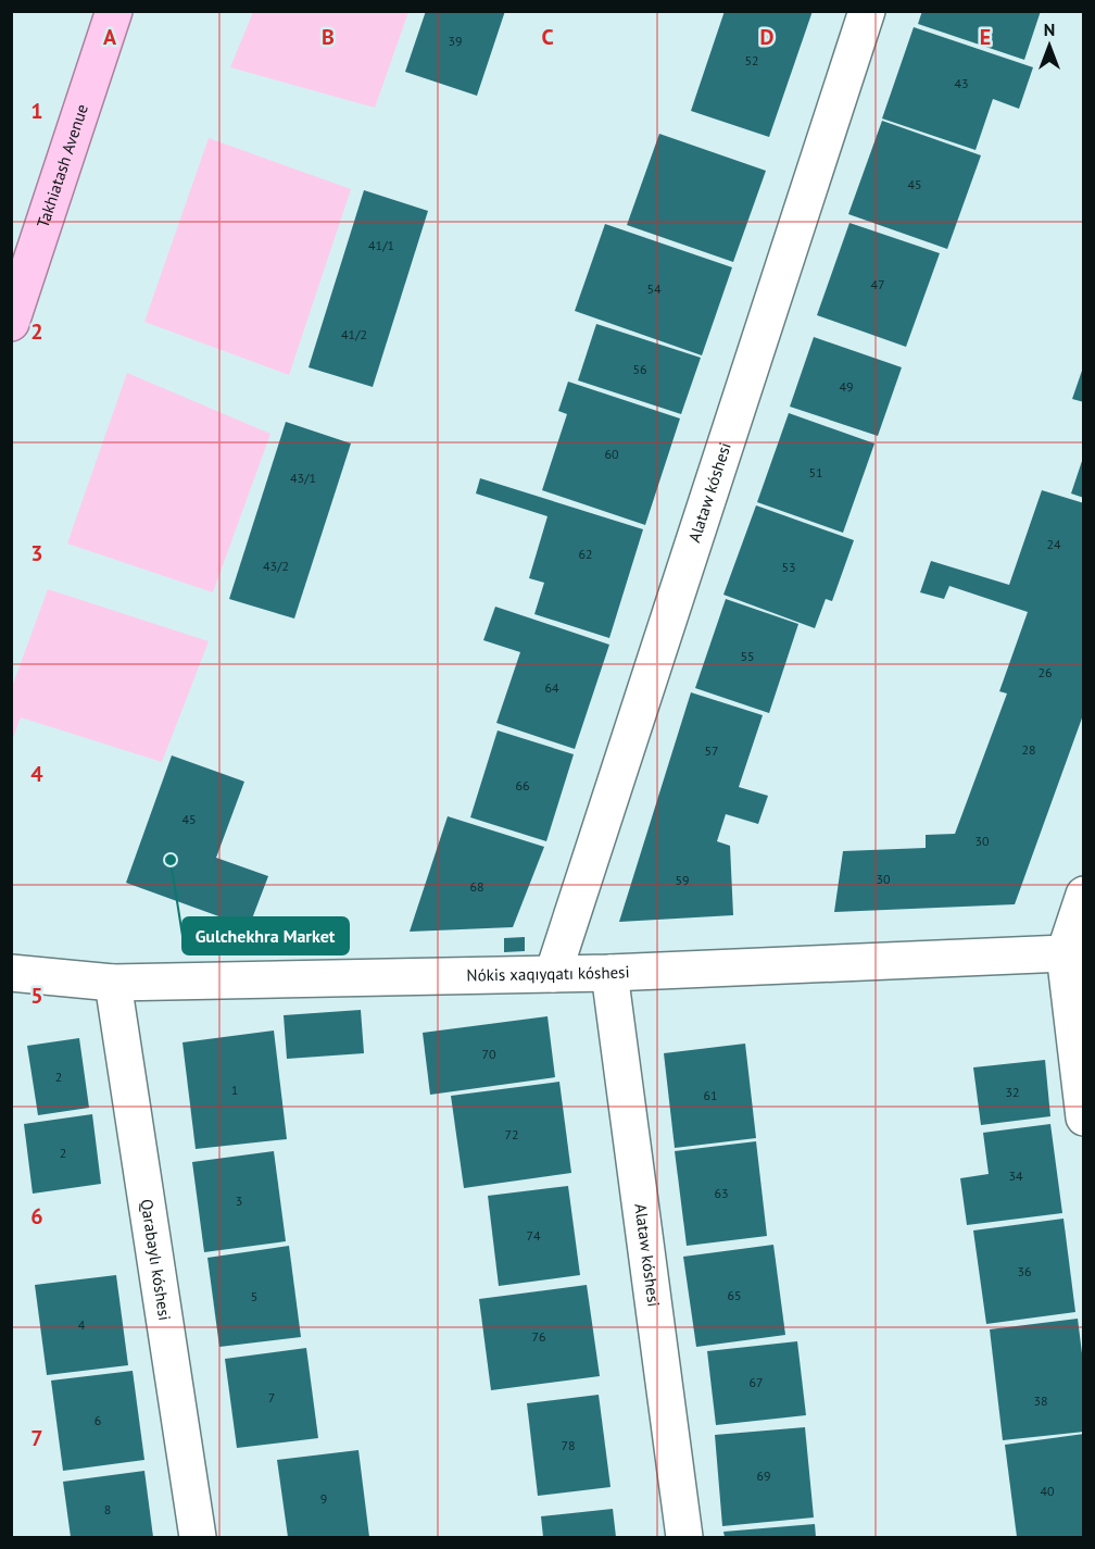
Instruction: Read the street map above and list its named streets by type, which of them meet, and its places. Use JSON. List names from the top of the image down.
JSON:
{
  "streets": {
    "highway": ["Takhiatash Avenue"],
    "street": ["Alataw kóshesi", "Nókis xaqıyqatı kóshesi", "Qarabaylı kóshesi"]
  },
  "crossings": [
    ["Alataw kóshesi", "Nókis xaqıyqatı kóshesi"],
    ["Nókis xaqıyqatı kóshesi", "Qarabaylı kóshesi"]
  ],
  "places": ["Gulchekhra Market"],
  "house_numbers": [
    "39",
    "52",
    "43",
    "45",
    "41/1",
    "47",
    "54",
    "41/2",
    "56",
    "49",
    "60",
    "51",
    "43/1",
    "24",
    "62",
    "43/2",
    "53",
    "55",
    "26",
    "64",
    "28",
    "57",
    "66",
    "45",
    "30",
    "30",
    "59",
    "68",
    "70",
    "2",
    "1",
    "32",
    "61",
    "72",
    "2",
    "34",
    "63",
    "3",
    "74",
    "36",
    "65",
    "5",
    "4",
    "76",
    "67",
    "7",
    "38",
    "6",
    "78",
    "69",
    "40",
    "9",
    "8"
  ],
  "north": "top",
  "grid": {
    "columns": [
      "A",
      "B",
      "C",
      "D",
      "E"
    ],
    "rows": [
      "1",
      "2",
      "3",
      "4",
      "5",
      "6",
      "7"
    ]
  }
}
